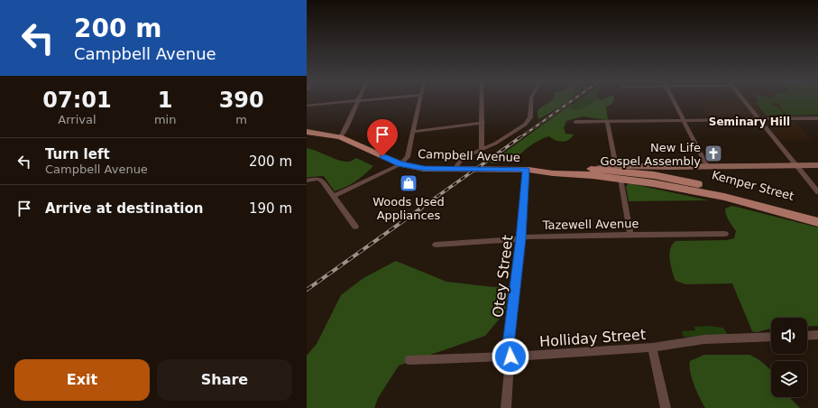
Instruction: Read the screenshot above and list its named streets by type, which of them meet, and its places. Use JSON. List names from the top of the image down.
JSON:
{
  "streets": {
    "main road": ["Campbell Avenue", "Kemper Street"],
    "street": ["Tazewell Avenue", "Otey Street", "Holliday Street"]
  },
  "crossings": [
    ["Campbell Avenue", "Kemper Street"],
    ["Campbell Avenue", "Otey Street"],
    ["Tazewell Avenue", "Otey Street"],
    ["Otey Street", "Holliday Street"]
  ],
  "districts": ["Seminary Hill"],
  "places": {
    "church": ["New Life Gospel Assembly"],
    "shop": ["Woods Used Appliances"]
  },
  "page": {
    "turn": ["200 m", "Campbell Avenue"],
    "eta": [
      "07:01",
      "Arrival",
      "1",
      "min",
      "390",
      "m"
    ],
    "list": [
      {
        "name": "Turn left",
        "note": "Campbell Avenue",
        "value": "200 m"
      },
      {
        "name": "Arrive at destination",
        "value": "190 m"
      }
    ],
    "buttons": ["Exit", "Share"]
  }
}
